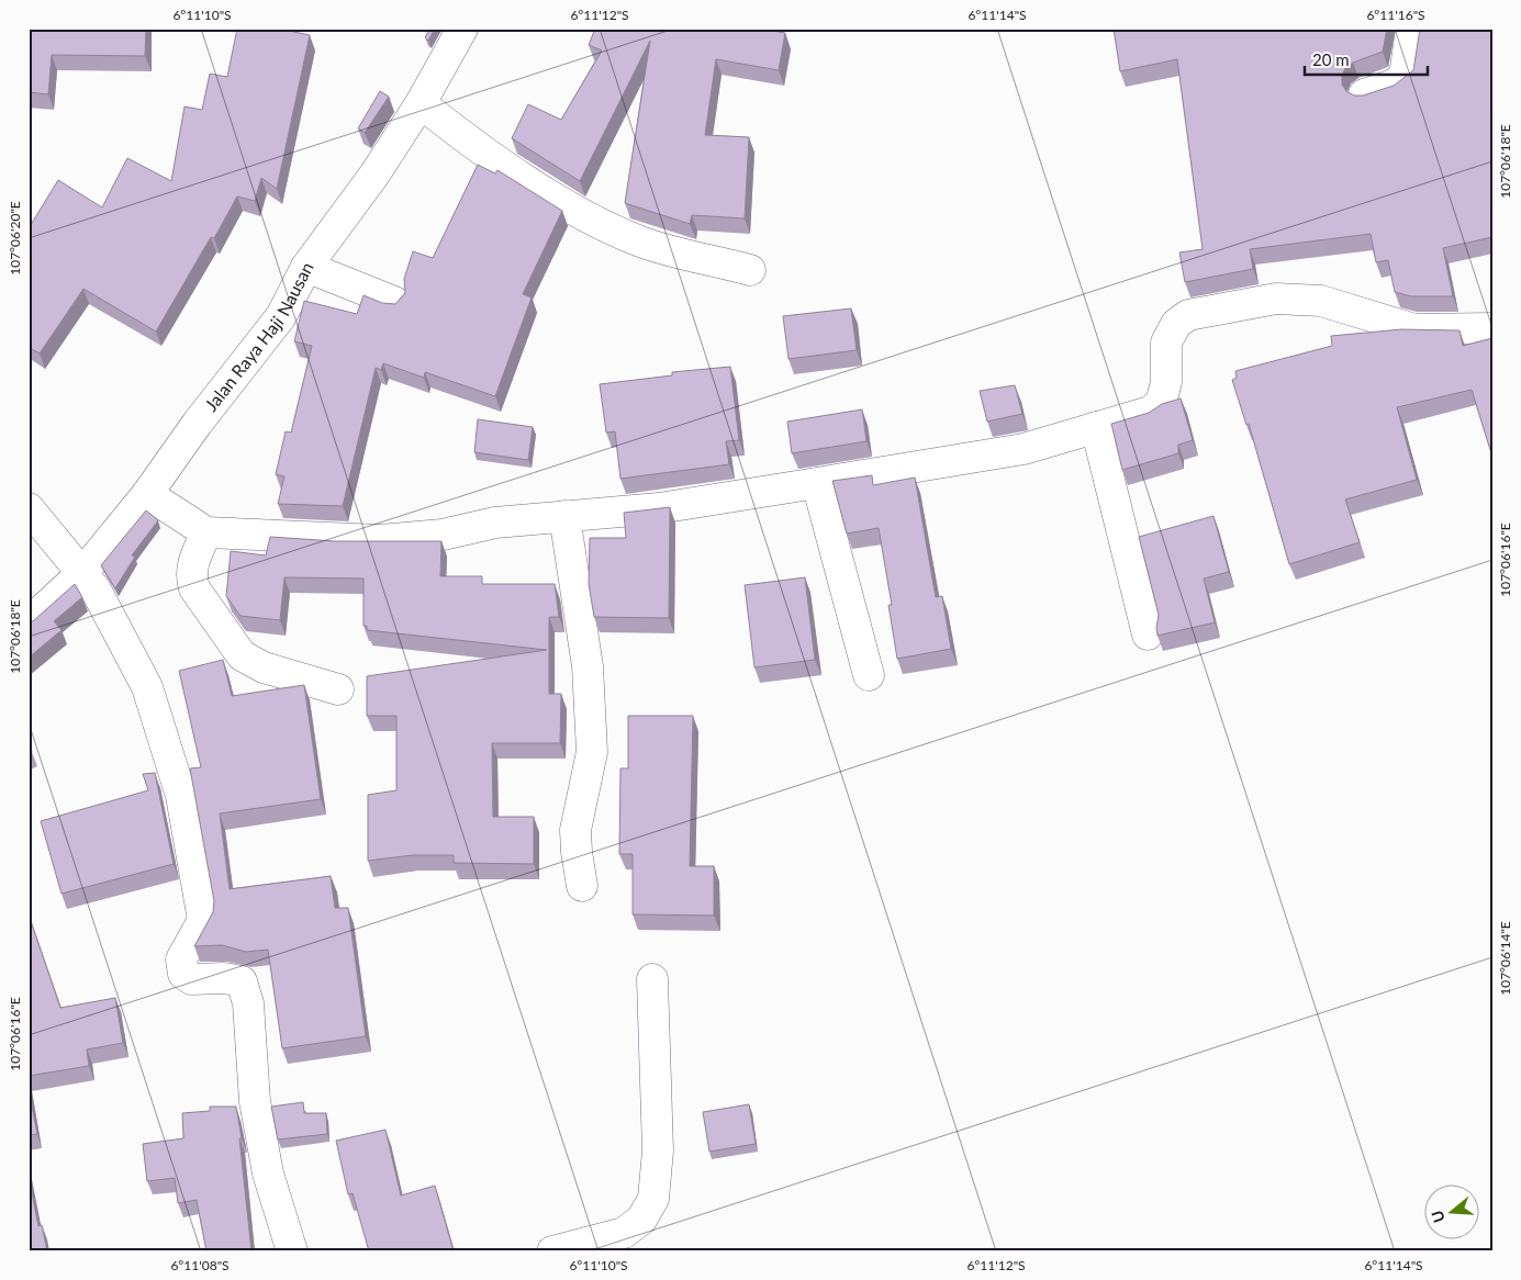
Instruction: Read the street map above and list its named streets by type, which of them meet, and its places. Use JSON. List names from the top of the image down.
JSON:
{
  "streets": {
    "street": ["Jalan Raya Haji Nausan"]
  },
  "scale_bar": "20 m",
  "north": "left",
  "coordinates": [
    "6°11'10\"S",
    "6°11'12\"S",
    "6°11'14\"S",
    "6°11'16\"S",
    "107°06'18\"E",
    "107°06'20\"E",
    "107°06'16\"E",
    "107°06'14\"E",
    "6°11'08\"S"
  ]
}
